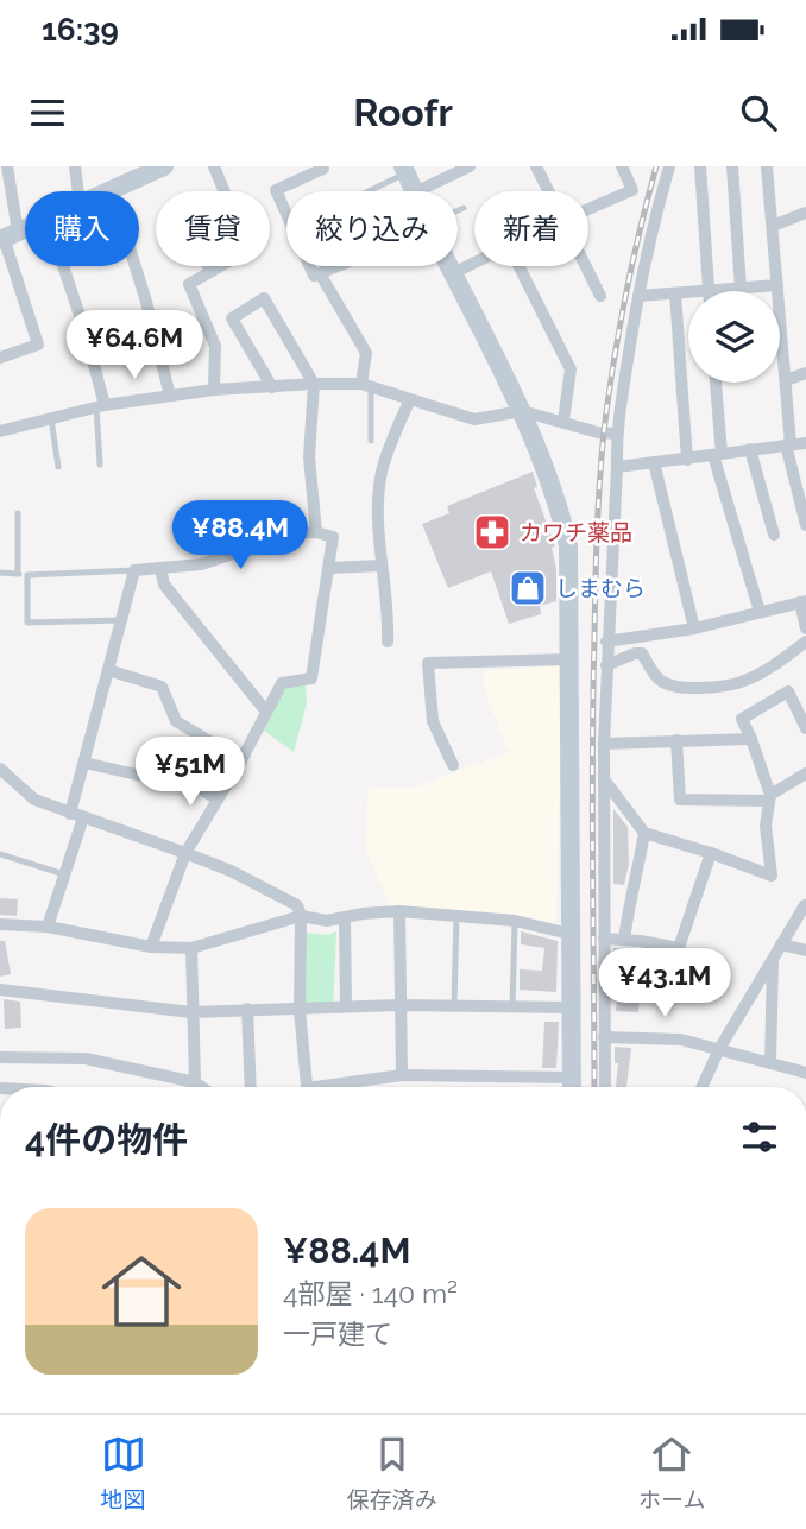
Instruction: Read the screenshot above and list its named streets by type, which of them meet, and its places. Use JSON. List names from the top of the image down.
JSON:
{
  "places": {
    "pharmacy": ["カワチ薬品"],
    "shop": ["しまむら"]
  },
  "page": {
    "status": "16:39",
    "header": "Roofr",
    "chip": [
      "購入",
      "賃貸",
      "絞り込み",
      "新着"
    ],
    "price": [
      "¥64.6M",
      "¥88.4M",
      "¥51M",
      "¥43.1M"
    ],
    "heading": "4件の物件",
    "list": [
      {
        "name": "¥88.4M",
        "note": "4部屋 · 140 m² · 一戸建て"
      }
    ],
    "tabs": ["地図", "保存済み", "ホーム"]
  }
}
